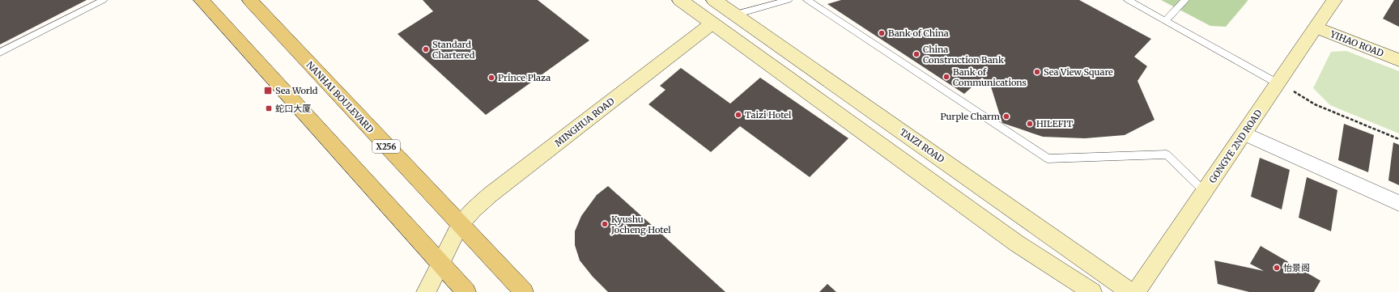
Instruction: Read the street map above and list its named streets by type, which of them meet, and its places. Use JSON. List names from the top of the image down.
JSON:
{
  "streets": {
    "main road": [
      "YIHAO ROAD",
      "NANHAI BOULEVARD",
      "MINGHUA ROAD",
      "TAIZI ROAD",
      "X256",
      "GONGYE 2ND ROAD"
    ]
  },
  "crossings": [
    ["YIHAO ROAD", "GONGYE 2ND ROAD"],
    ["NANHAI BOULEVARD", "MINGHUA ROAD"]
  ],
  "places": {
    "other": [
      "Bank of China",
      "Standard Chartered",
      "China Construction Bank",
      "Sea View Square",
      "Bank of Communications",
      "Prince Plaza",
      "Taizi Hotel",
      "Purple Charm",
      "HILEFIT",
      "Kyushu Jocheng Hotel",
      "怡景阁"
    ],
    "transit": ["Sea World", "蛇口大厦"]
  }
}
